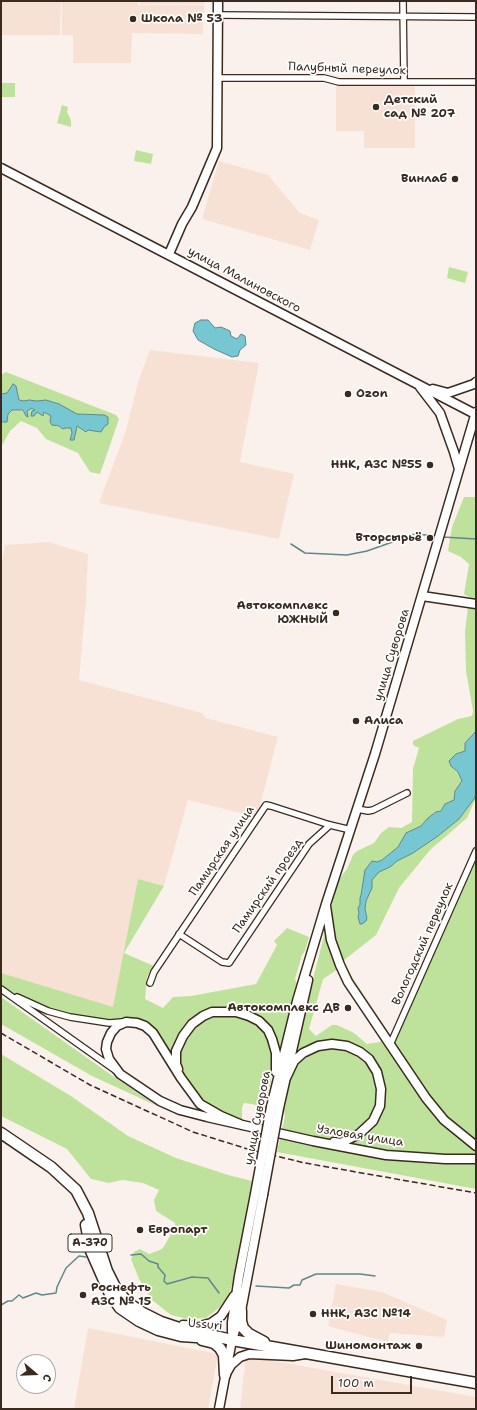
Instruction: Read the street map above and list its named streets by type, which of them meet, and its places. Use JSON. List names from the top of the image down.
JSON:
{
  "streets": {
    "highway": ["А-370", "Ussuri"],
    "street": [
      "Палубный переулок",
      "улица Малиновского",
      "улица Суворова",
      "Памирская улица",
      "Памирский проезд",
      "Вологодский переулок",
      "Узловая улица"
    ]
  },
  "crossings": [
    ["улица Малиновского", "улица Суворова"],
    ["улица Суворова", "Памирская улица"],
    ["улица Суворова", "А-370"],
    ["улица Суворова", "Ussuri"],
    ["Памирская улица", "Памирский проезд"],
    ["А-370", "Ussuri"]
  ],
  "places": [
    "Школа № 53",
    "Детский сад № 207",
    "Винлаб",
    "Ozon",
    "ННК, АЗС №55",
    "Вторсырьё",
    "Автокомплекс ЮЖНЫЙ",
    "Алиса",
    "Автокомплекс ДВ",
    "Европарт",
    "Роснефть АЗС № 15",
    "ННК, АЗС №14",
    "Шиномонтаж"
  ],
  "scale_bar": "100 m",
  "north": "right"
}
